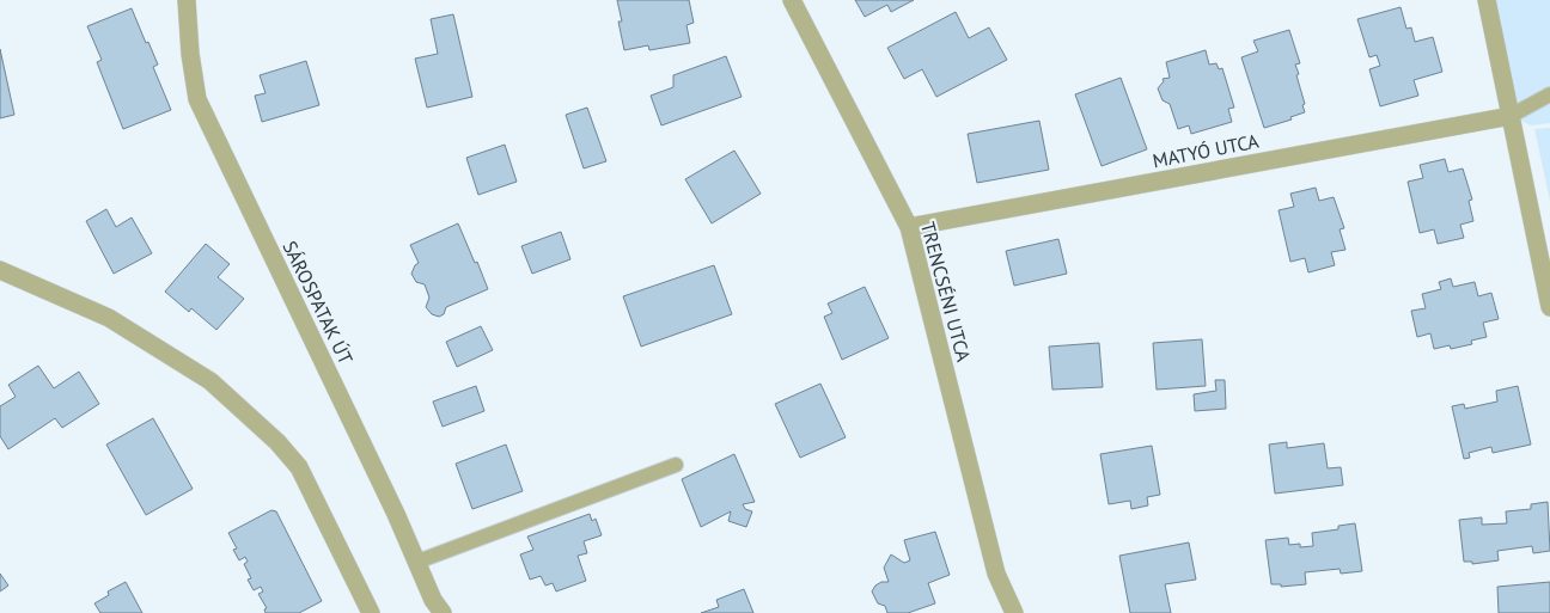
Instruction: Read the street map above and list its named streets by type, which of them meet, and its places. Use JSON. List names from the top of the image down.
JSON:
{
  "streets": {
    "street": ["MATYÓ UTCA", "TRENCSÉNI UTCA", "SÁROSPATAK ÚT"]
  },
  "crossings": [
    ["MATYÓ UTCA", "TRENCSÉNI UTCA"]
  ]
}
